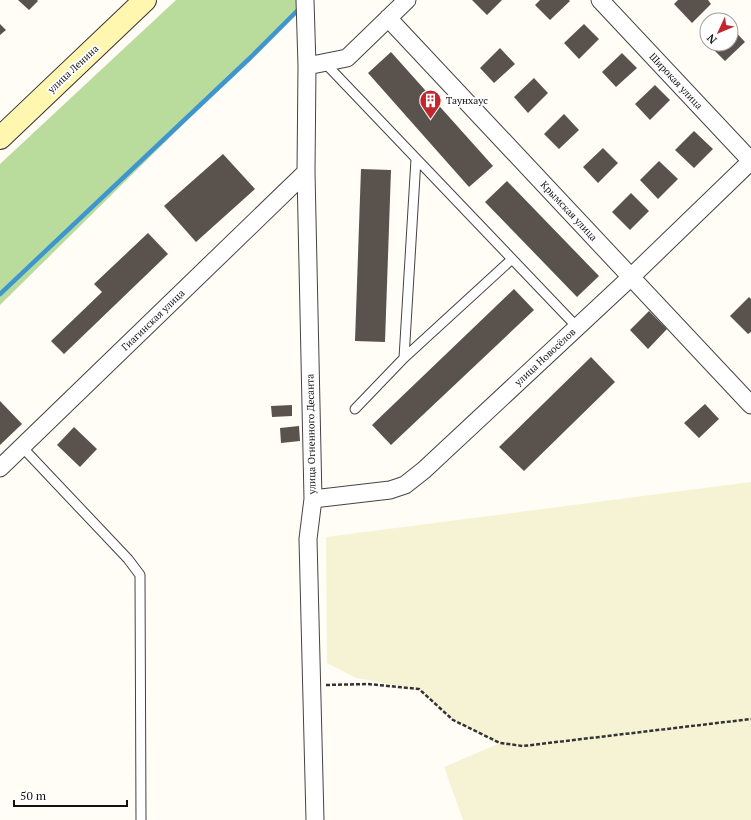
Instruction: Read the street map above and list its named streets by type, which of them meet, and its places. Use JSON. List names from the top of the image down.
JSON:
{
  "streets": {
    "main road": ["улица Ленина"],
    "street": [
      "Широкая улица",
      "Крымская улица",
      "Гиагинская улица",
      "улица Новосёлов",
      "улица Огненного Десанта"
    ]
  },
  "crossings": [
    ["Широкая улица", "улица Новосёлов"],
    ["Крымская улица", "улица Новосёлов"],
    ["Гиагинская улица", "улица Огненного Десанта"],
    ["улица Новосёлов", "улица Огненного Десанта"]
  ],
  "places": {
    "building": ["Таунхаус"]
  },
  "scale_bar": "50 m",
  "north": "bottom left"
}
